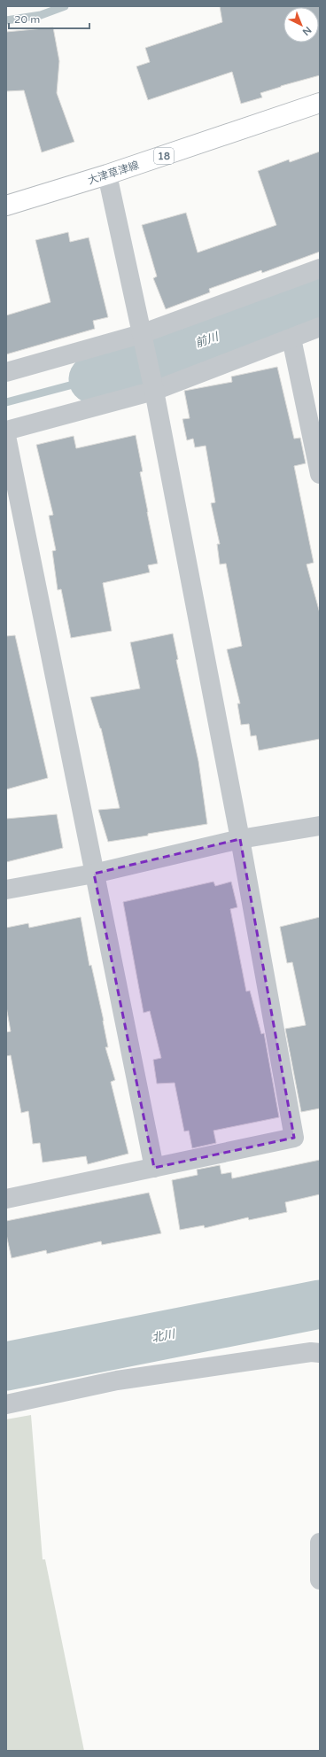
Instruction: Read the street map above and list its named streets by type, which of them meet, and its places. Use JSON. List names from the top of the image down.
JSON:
{
  "streets": {
    "main road": ["18", "大津草津線"]
  },
  "water": ["前川", "北川"],
  "scale_bar": "20 m",
  "north": "bottom right"
}
